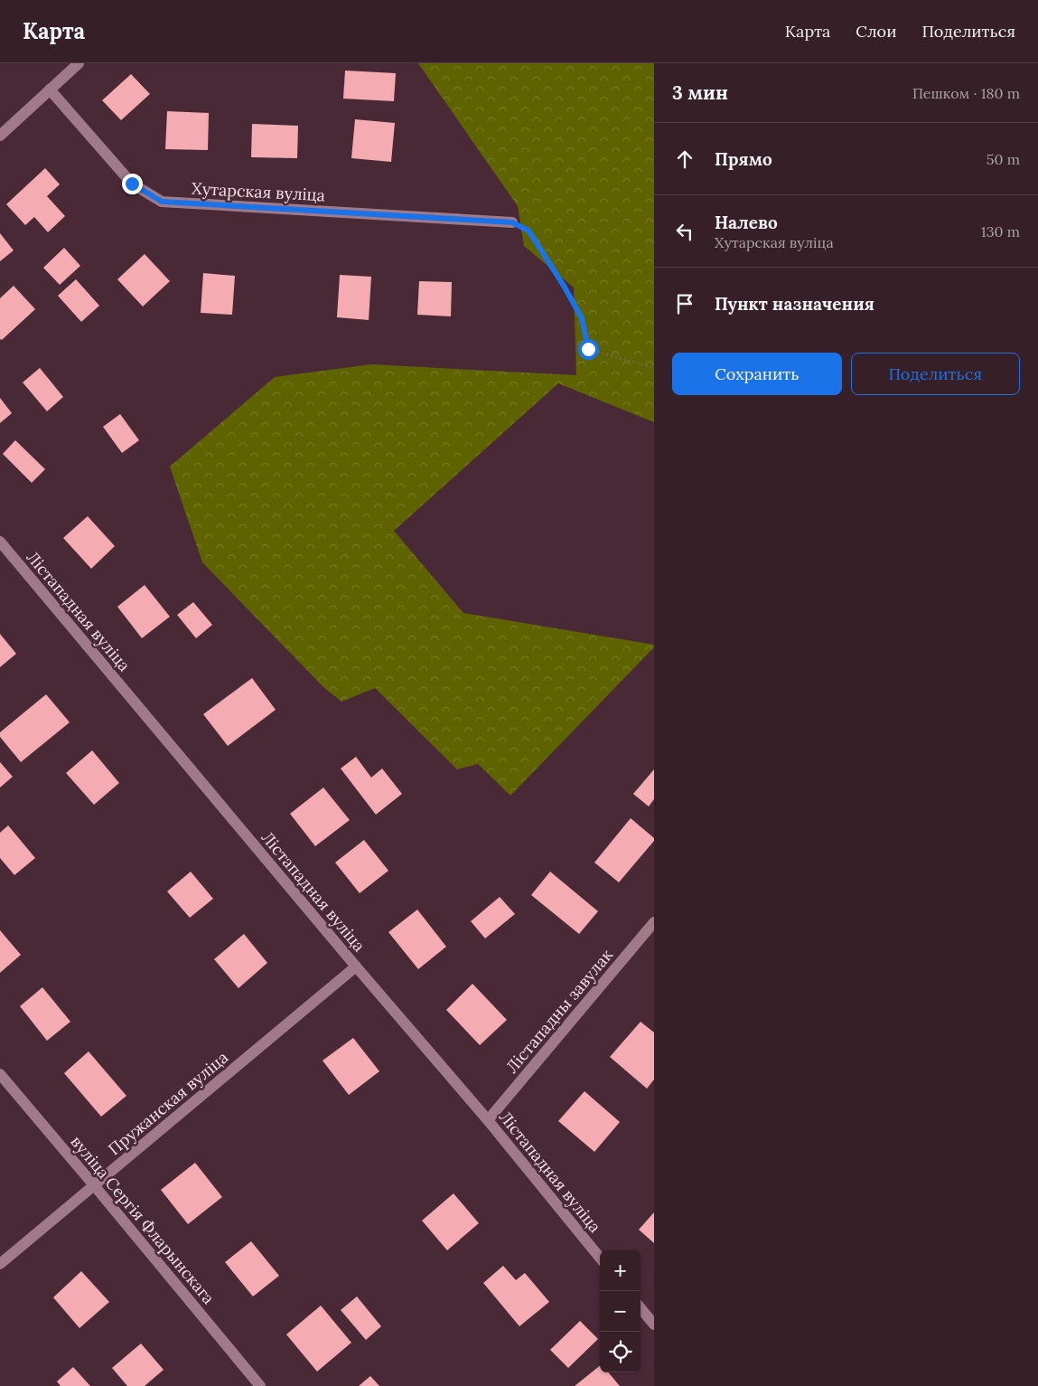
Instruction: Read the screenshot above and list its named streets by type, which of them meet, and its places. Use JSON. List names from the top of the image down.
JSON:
{
  "streets": {
    "street": [
      "Хутарская вуліца",
      "Лістападная вуліца",
      "Лістападны завулак",
      "Пружанская вуліца",
      "вуліца Сергія Фларынскага"
    ]
  },
  "crossings": [
    ["Лістападная вуліца", "Лістападны завулак"],
    ["Лістападная вуліца", "Пружанская вуліца"],
    ["Пружанская вуліца", "вуліца Сергія Фларынскага"]
  ],
  "page": {
    "header": "Карта",
    "nav": ["Карта", "Слои", "Поделиться"],
    "heading": ["3 мин", "Пешком · 180 m"],
    "list": [
      ["Прямо", "50 m"],
      ["Налево", "Хутарская вуліца", "130 m"],
      "Пункт назначения"
    ],
    "buttons": ["Сохранить", "Поделиться"],
    "map_buttons": ["+", "−"]
  }
}
